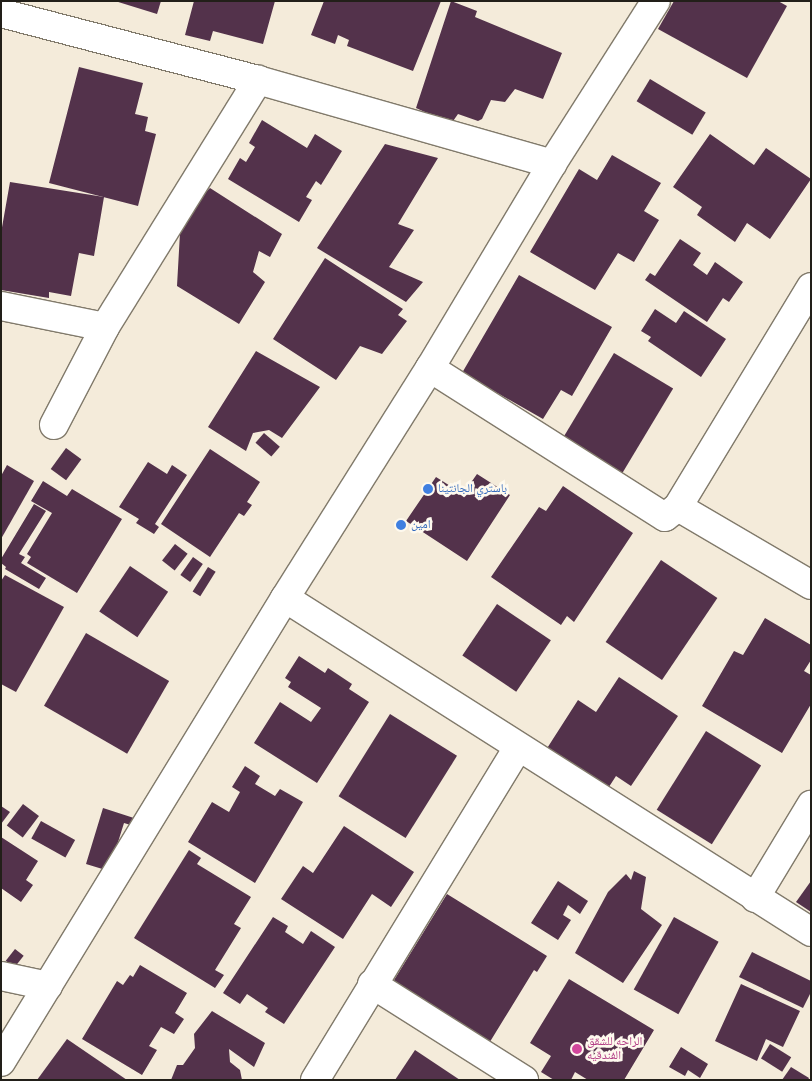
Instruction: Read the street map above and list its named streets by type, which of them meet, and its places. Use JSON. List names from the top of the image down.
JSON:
{
  "places": ["باستري الجانتينا", "امين", "الراحه للشقق الفندقيه"]
}
